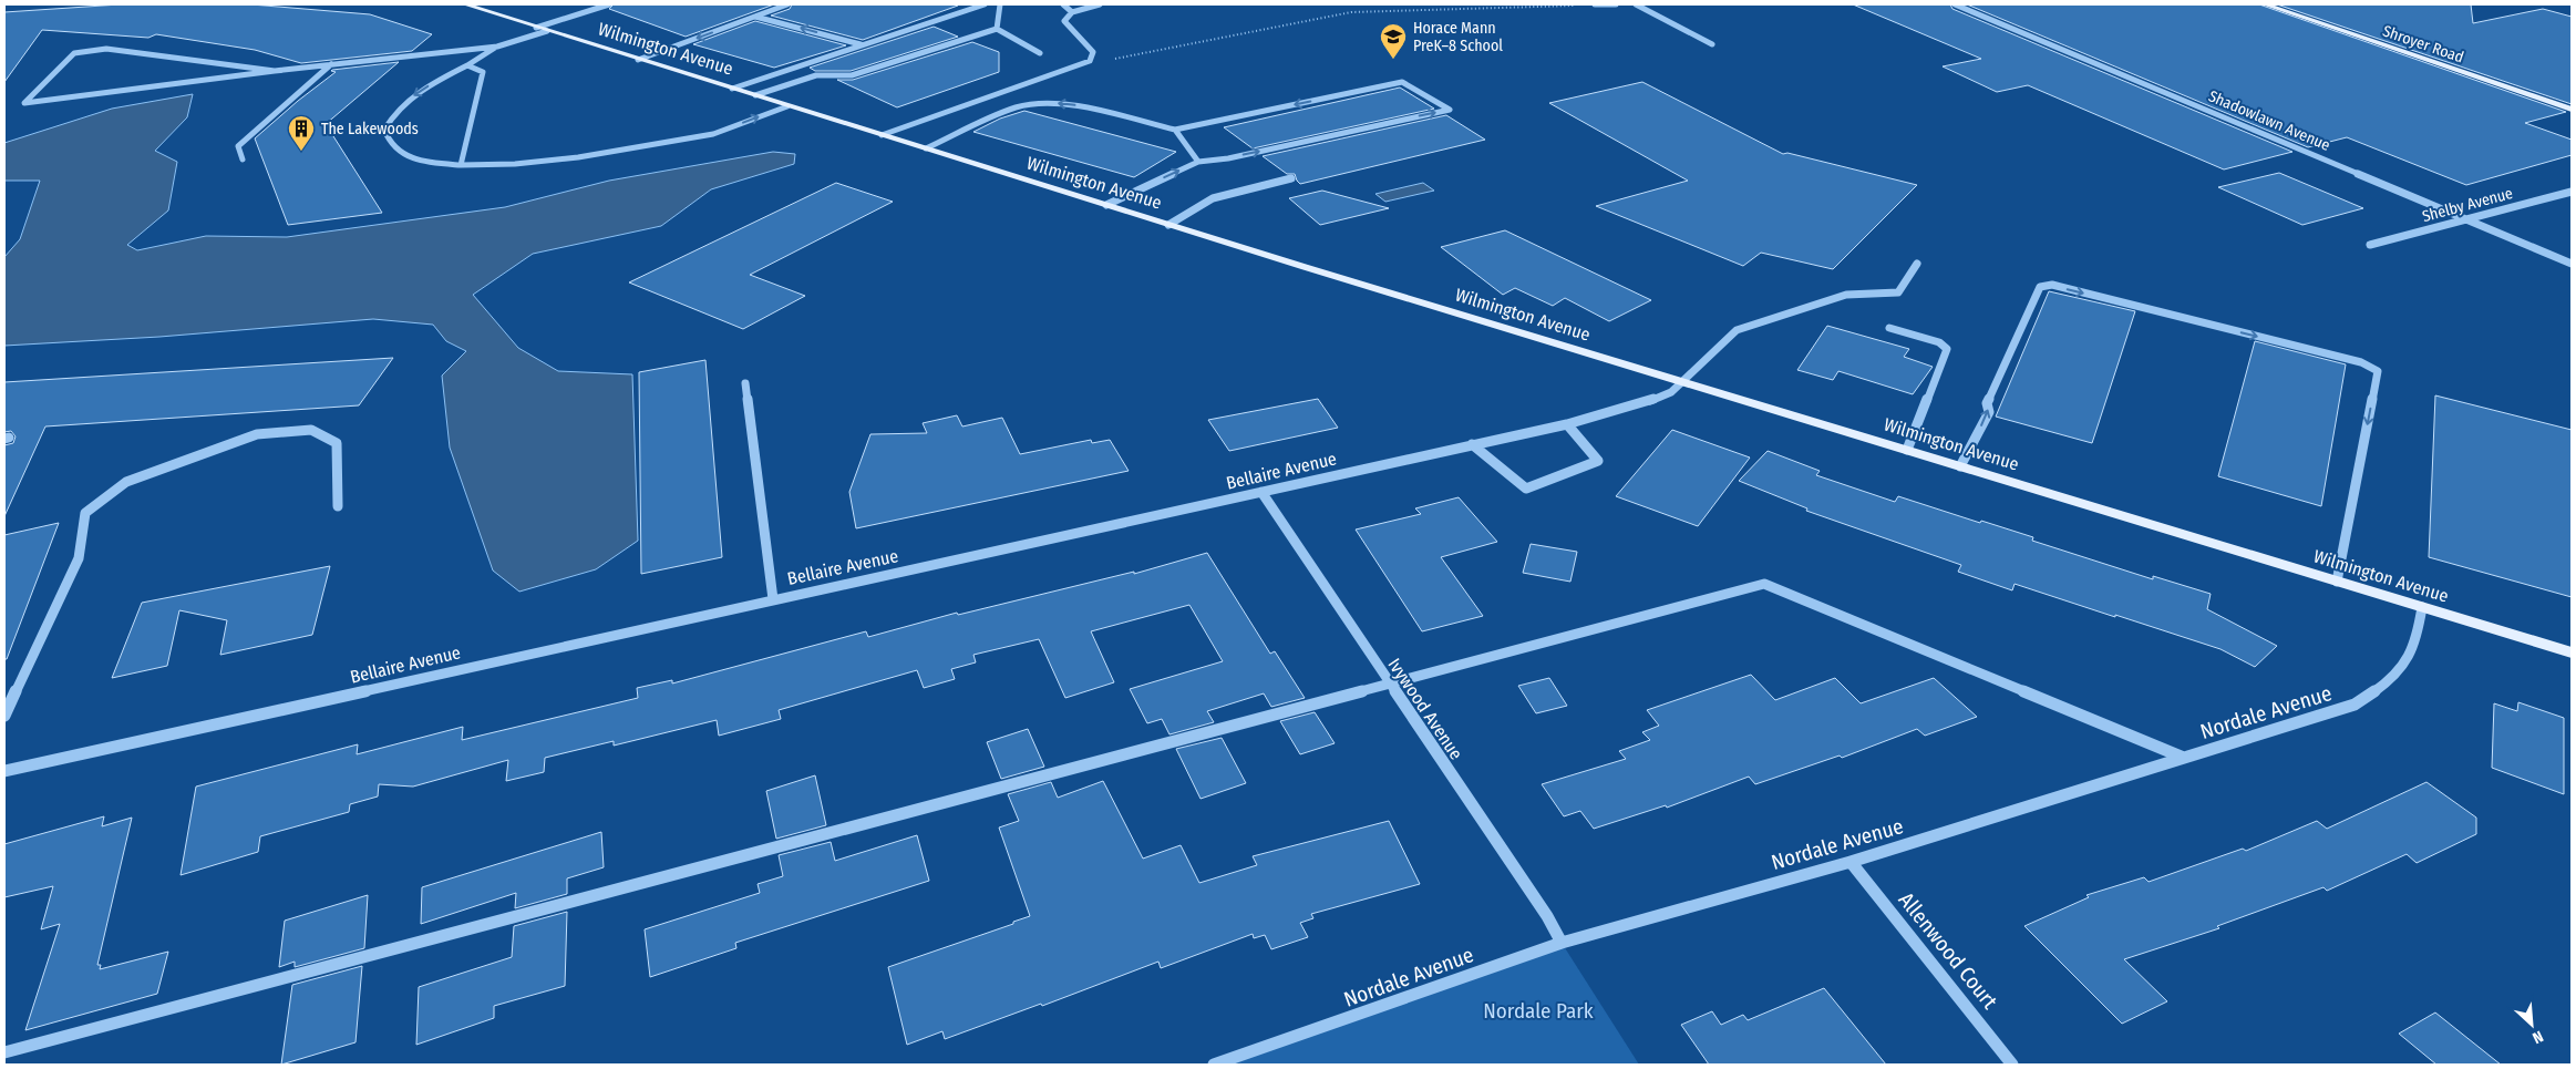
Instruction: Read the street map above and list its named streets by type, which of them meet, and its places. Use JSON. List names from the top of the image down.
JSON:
{
  "streets": {
    "main road": ["Shroyer Road", "Wilmington Avenue"],
    "street": [
      "Shadowlawn Avenue",
      "Shelby Avenue",
      "Bellaire Avenue",
      "Ivywood Avenue",
      "Nordale Avenue",
      "Allenwood Court"
    ]
  },
  "crossings": [
    ["Wilmington Avenue", "Bellaire Avenue"],
    ["Wilmington Avenue", "Nordale Avenue"],
    ["Shadowlawn Avenue", "Shelby Avenue"],
    ["Bellaire Avenue", "Ivywood Avenue"],
    ["Ivywood Avenue", "Nordale Avenue"],
    ["Nordale Avenue", "Allenwood Court"]
  ],
  "parks": ["Nordale Park"],
  "places": {
    "school or university": ["Horace Mann PreK–8 School"],
    "building": ["The Lakewoods"]
  },
  "north": "bottom right"
}
